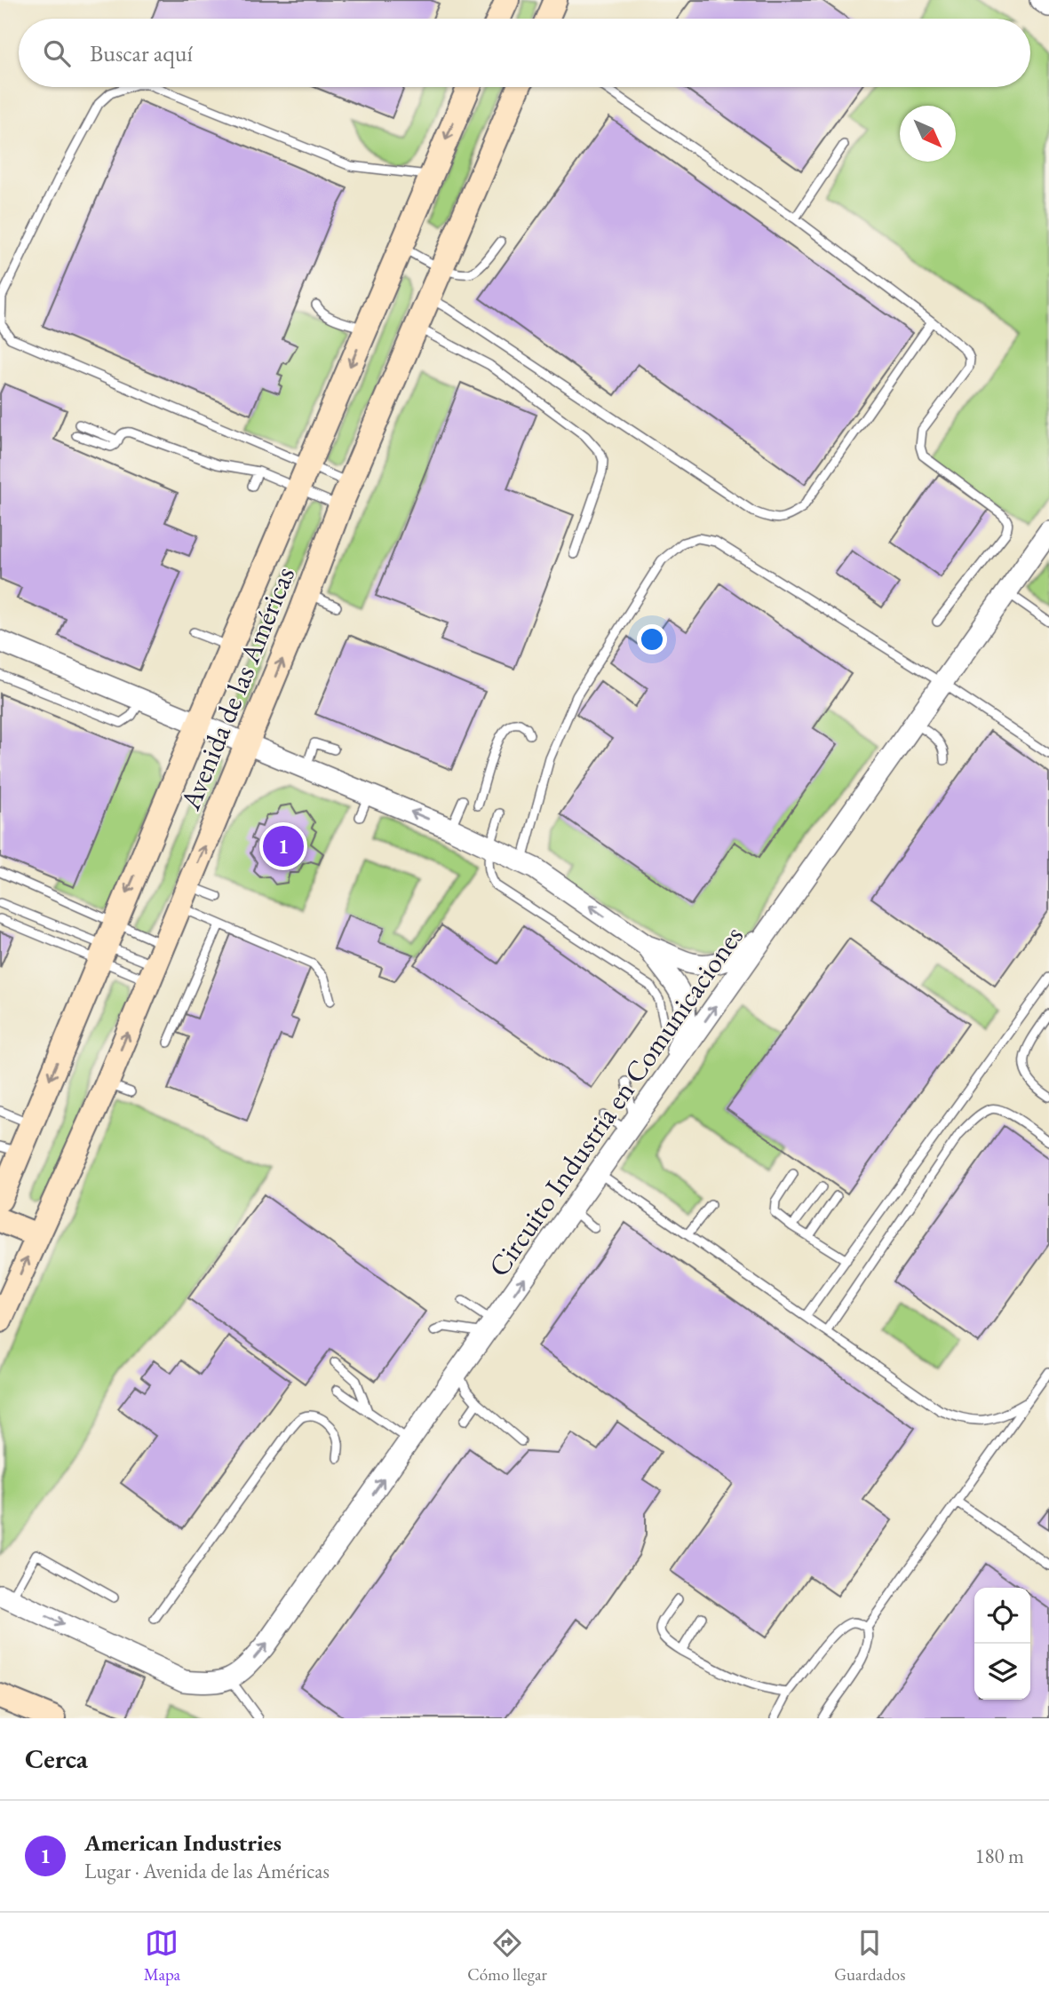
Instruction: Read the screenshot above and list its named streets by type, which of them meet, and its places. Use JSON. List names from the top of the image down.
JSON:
{
  "streets": {
    "main road": ["Avenida de las Américas"],
    "street": ["Circuito Industria en Comunicaciones"]
  },
  "one_way": ["Circuito Industria en Comunicaciones"],
  "north": "bottom right",
  "page": {
    "search": "Buscar aquí",
    "pins": "1",
    "heading": "Cerca",
    "list": [
      {
        "mark": "1",
        "name": "American Industries",
        "note": "Lugar · Avenida de las Américas",
        "value": "180 m"
      }
    ],
    "nav": ["Mapa", "Cómo llegar", "Guardados"]
  }
}
